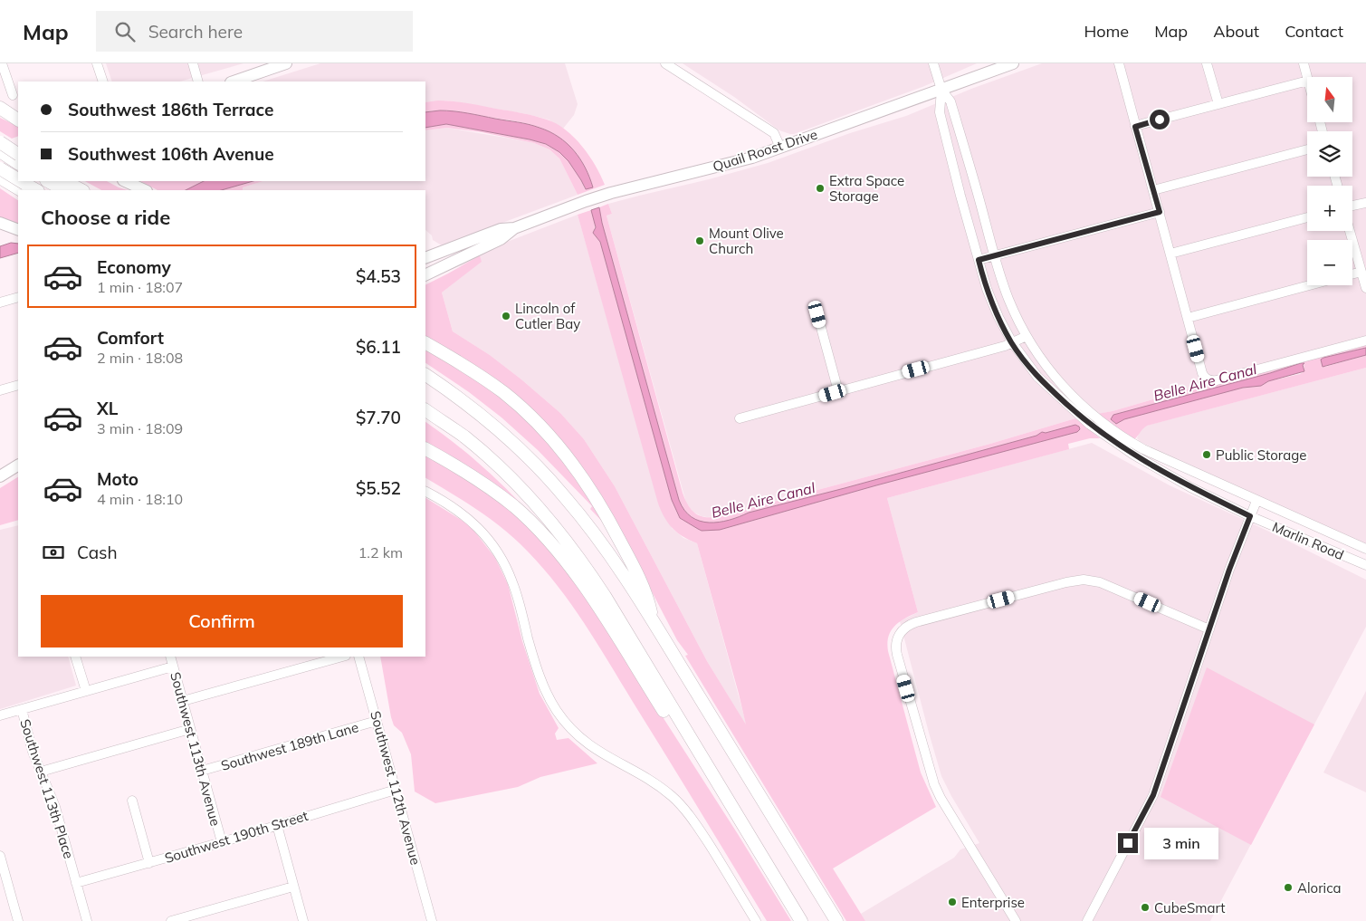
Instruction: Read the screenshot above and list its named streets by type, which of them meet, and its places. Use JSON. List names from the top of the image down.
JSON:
{
  "streets": {
    "main road": ["Quail Roost Drive"],
    "street": [
      "Marlin Road",
      "Southwest 189th Lane",
      "Southwest 113th Avenue",
      "Southwest 112th Avenue",
      "Southwest 113th Place",
      "Southwest 190th Street"
    ]
  },
  "crossings": [
    ["Quail Roost Drive", "Marlin Road"],
    ["Southwest 189th Lane", "Southwest 113th Avenue"],
    ["Southwest 189th Lane", "Southwest 112th Avenue"],
    ["Southwest 113th Avenue", "Southwest 190th Street"],
    ["Southwest 112th Avenue", "Southwest 190th Street"],
    ["Southwest 113th Place", "Southwest 190th Street"]
  ],
  "water": ["Belle Aire Canal"],
  "places": [
    "Extra Space Storage",
    "Mount Olive Church",
    "Lincoln of Cutler Bay",
    "Public Storage",
    "Alorica",
    "Enterprise",
    "CubeSmart"
  ],
  "north": "top",
  "page": {
    "header": "Map",
    "search": "Search here",
    "nav": [
      "Home",
      "Map",
      "About",
      "Contact"
    ],
    "map_buttons": ["+", "−"],
    "banner": ["Southwest 186th Terrace", "Southwest 106th Avenue"],
    "heading": "Choose a ride",
    "list": [
      {
        "name": "Economy",
        "note": "1 min · 18:07",
        "value": "$4.53"
      },
      {
        "name": "Comfort",
        "note": "2 min · 18:08",
        "value": "$6.11"
      },
      {
        "name": "XL",
        "note": "3 min · 18:09",
        "value": "$7.70"
      },
      {
        "name": "Moto",
        "note": "4 min · 18:10",
        "value": "$5.52"
      }
    ],
    "pay": ["Cash", "1.2 km"],
    "buttons": "Confirm",
    "bubble": "3 min"
  }
}
